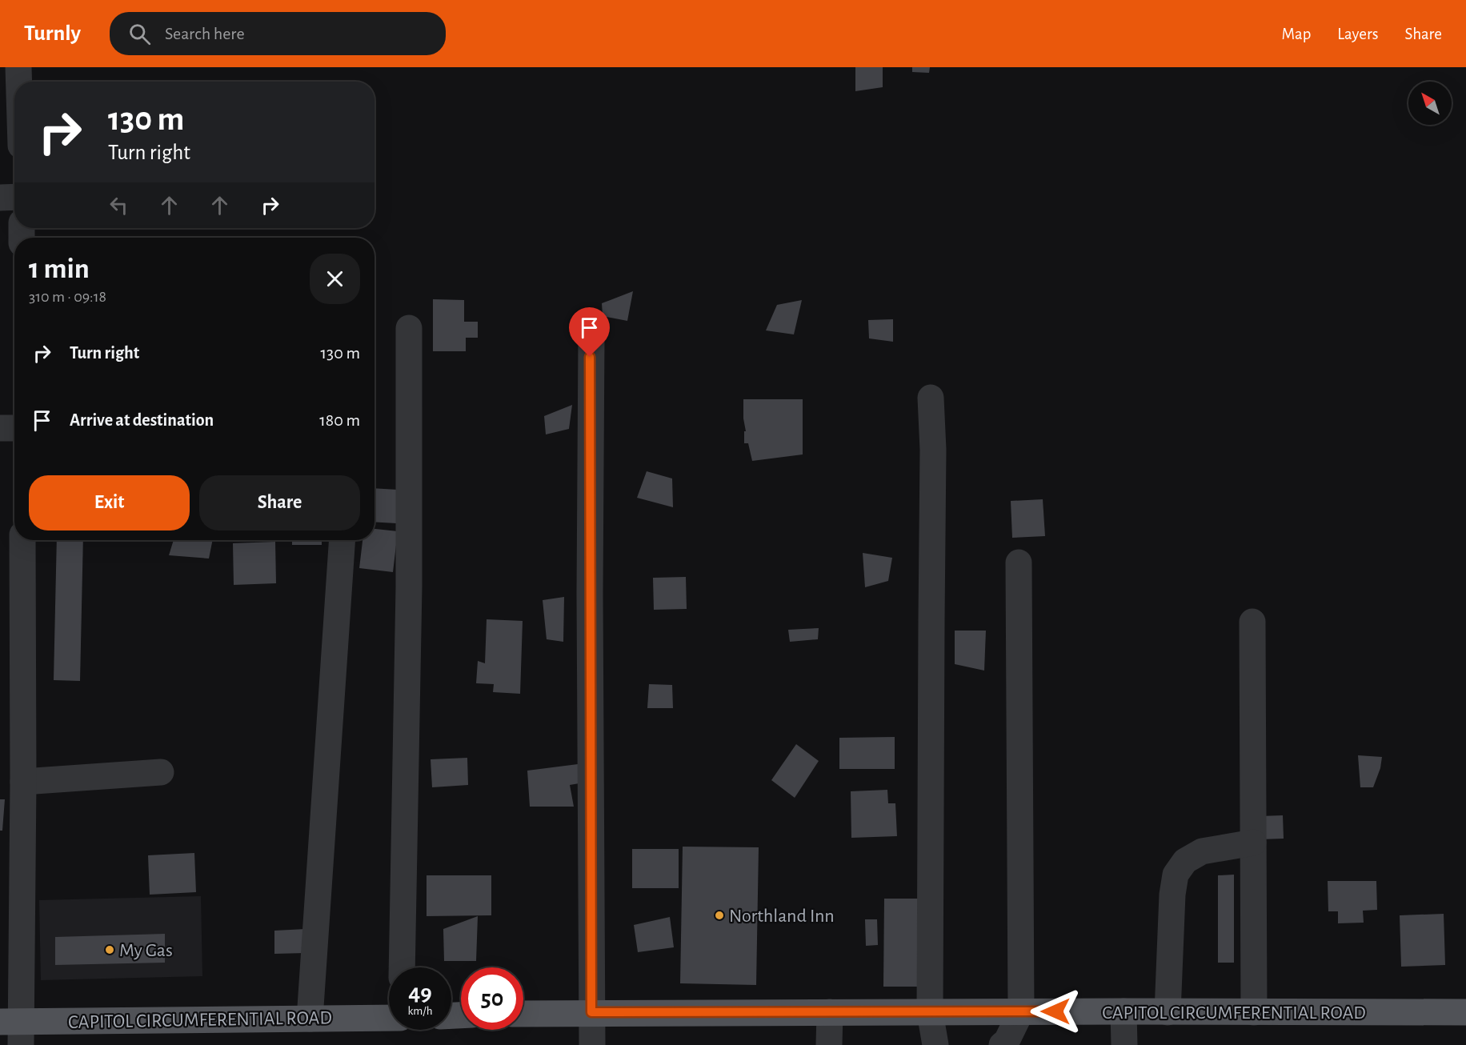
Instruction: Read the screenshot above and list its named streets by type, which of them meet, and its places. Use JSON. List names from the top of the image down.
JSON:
{
  "streets": {
    "main road": ["CAPITOL CIRCUMFERENTIAL ROAD"]
  },
  "places": ["Northland Inn", "My Gas"],
  "north": "top left",
  "page": {
    "header": "Turnly",
    "search": "Search here",
    "nav": ["Map", "Layers", "Share"],
    "turn": ["130 m", "Turn right"],
    "heading": ["1 min", "310 m · 09:18"],
    "list": [
      {
        "name": "Turn right",
        "value": "130 m"
      },
      {
        "name": "Arrive at destination",
        "value": "180 m"
      }
    ],
    "buttons": ["Exit", "Share"],
    "speed": "49 km/h",
    "limit": "50"
  }
}
